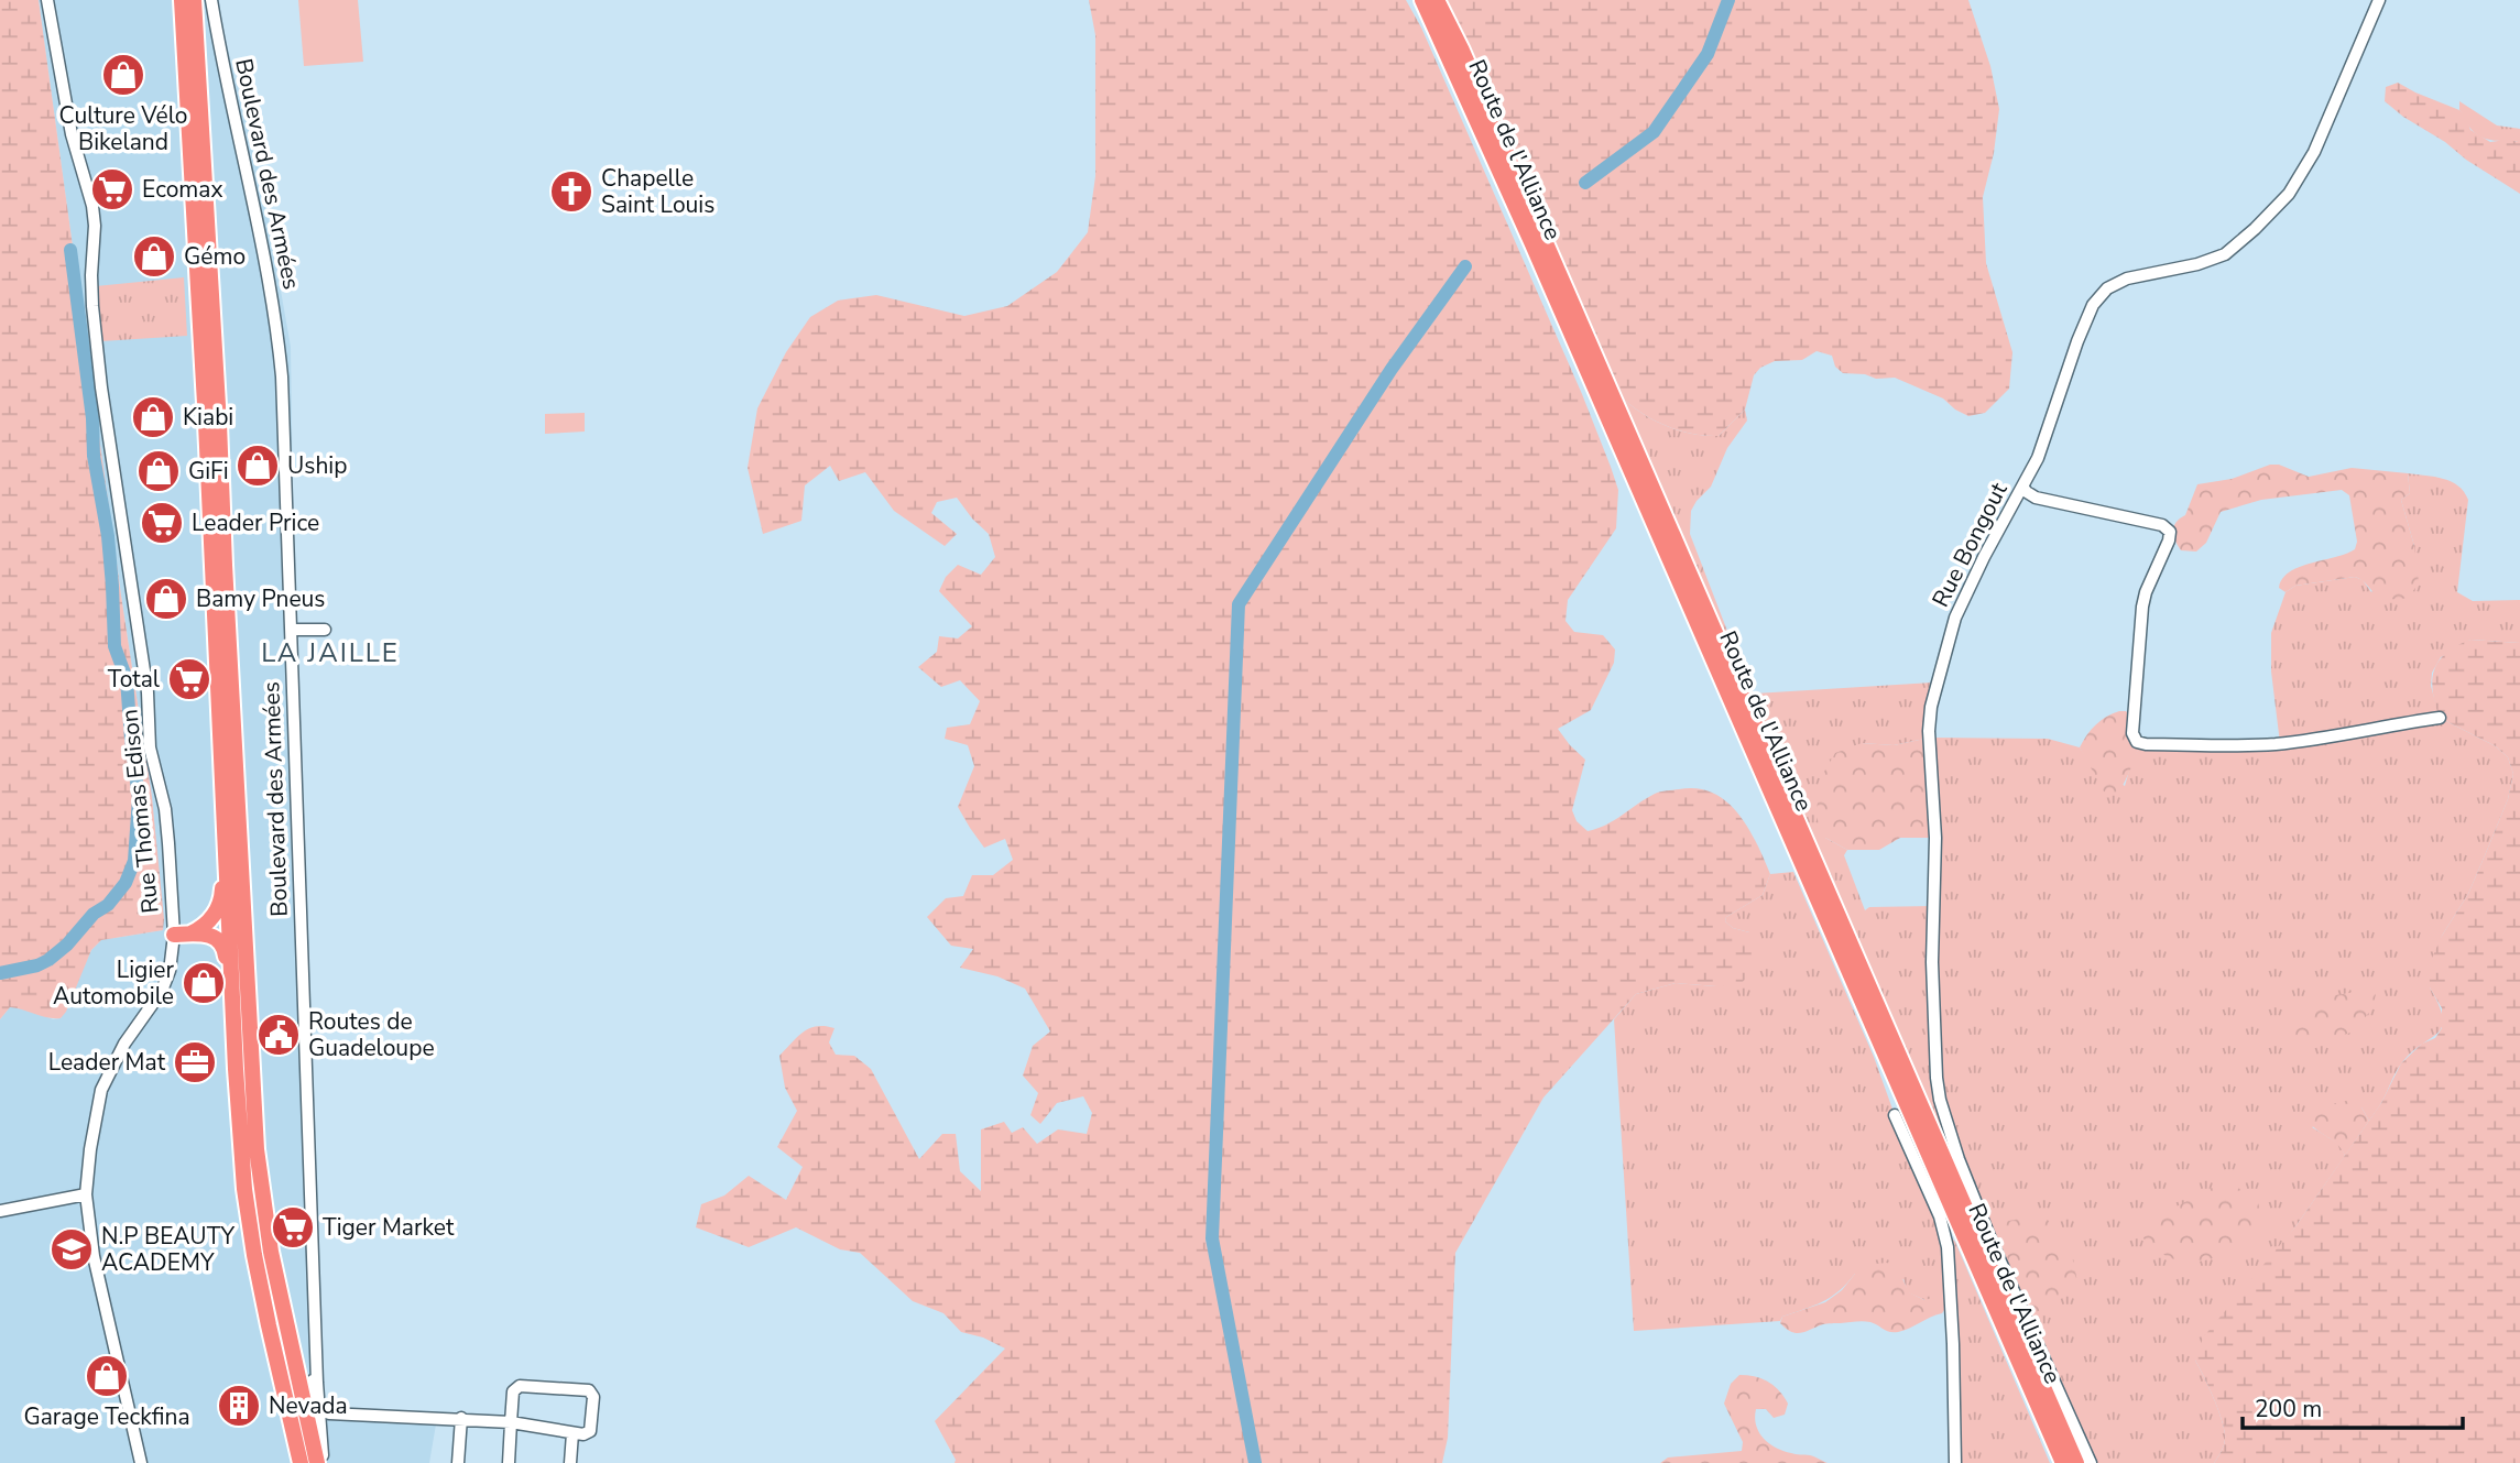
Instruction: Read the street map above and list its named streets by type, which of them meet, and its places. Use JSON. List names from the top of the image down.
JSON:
{
  "streets": {
    "highway": ["Route de l'Alliance"],
    "street": ["Boulevard des Armées", "Rue Bongout", "Rue Thomas Edison"]
  },
  "districts": ["LA JAILLE"],
  "places": {
    "shop": [
      "Culture Vélo Bikeland",
      "Gémo",
      "Kiabi",
      "Uship",
      "GiFi",
      "Bamy Pneus",
      "Ligier Automobile",
      "Garage Teckfina"
    ],
    "supermarket": [
      "Ecomax",
      "Leader Price",
      "Total",
      "Tiger Market"
    ],
    "church": ["Chapelle Saint Louis"],
    "public building": ["Routes de Guadeloupe"],
    "office": ["Leader Mat"],
    "school or university": ["N.P BEAUTY ACADEMY"],
    "building": ["Nevada"]
  },
  "scale_bar": "200 m"
}
